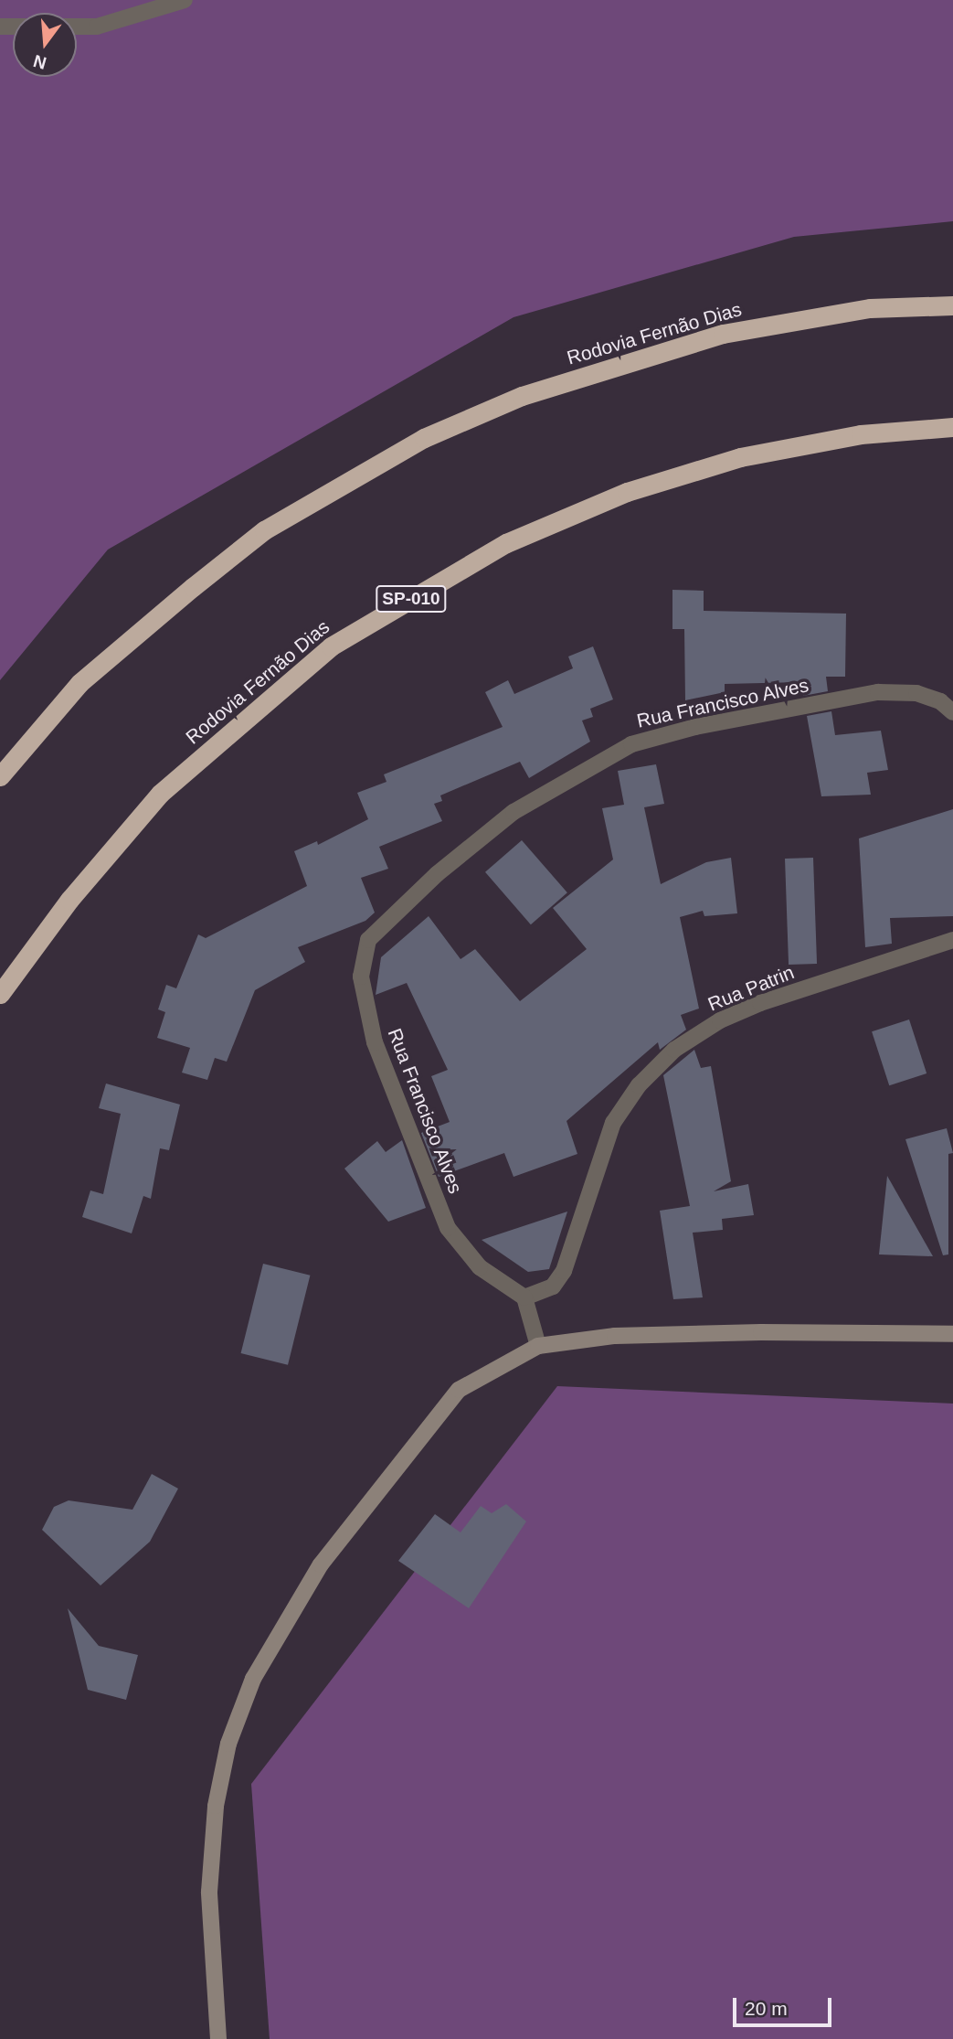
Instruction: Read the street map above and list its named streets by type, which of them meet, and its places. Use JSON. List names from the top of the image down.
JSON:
{
  "streets": {
    "highway": ["Rodovia Fernão Dias", "SP-010"],
    "street": ["Rua Francisco Alves", "Rua Patrin"]
  },
  "crossings": [
    ["Rua Francisco Alves", "Rua Patrin"]
  ],
  "scale_bar": "20 m",
  "north": "bottom"
}
